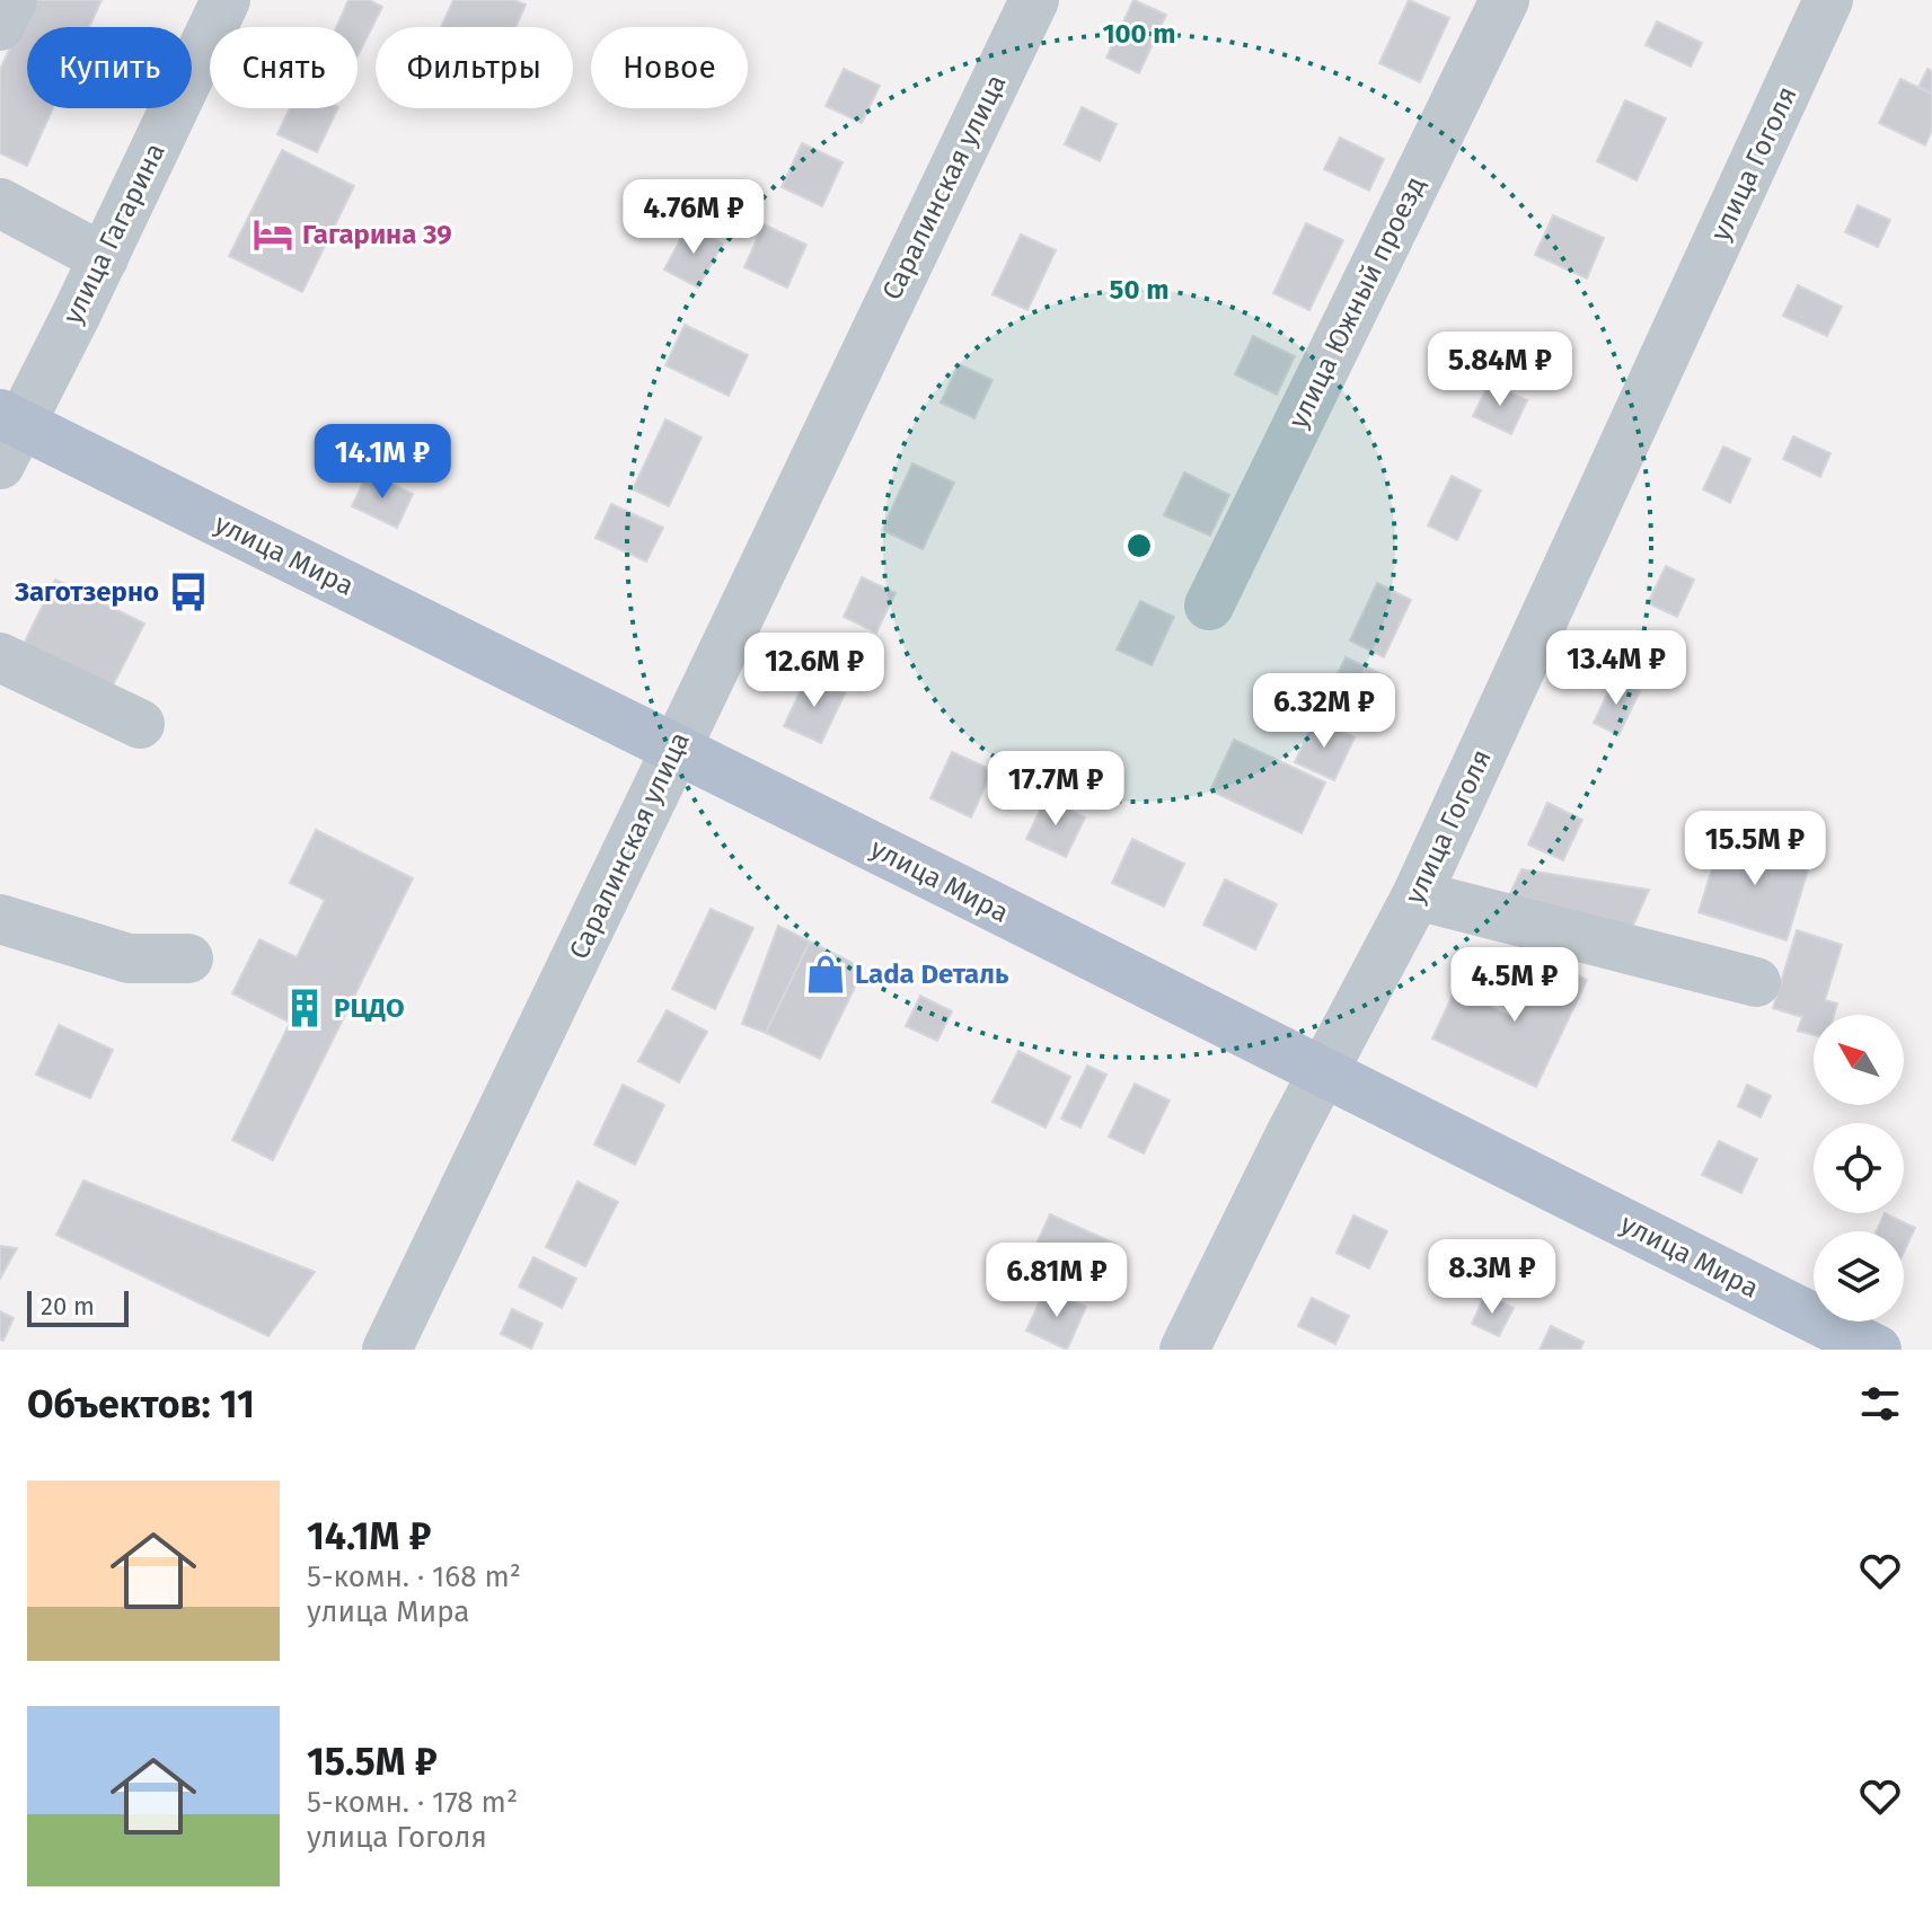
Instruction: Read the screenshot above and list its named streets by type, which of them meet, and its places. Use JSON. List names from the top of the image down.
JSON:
{
  "streets": {
    "main road": ["улица Мира"],
    "street": [
      "улица Гоголя",
      "Саралинская улица",
      "улица Гагарина",
      "улица Южный проезд"
    ]
  },
  "crossings": [
    ["улица Гоголя", "улица Мира"],
    ["Саралинская улица", "улица Мира"],
    ["улица Гагарина", "улица Мира"]
  ],
  "places": {
    "hotel": ["Гагарина 39"],
    "bus stop": ["Заготзерно"],
    "shop": ["Lada Dеталь"],
    "building": ["РЦДО"]
  },
  "scale_bar": "20 m",
  "north": "top left",
  "page": {
    "chip": [
      "Купить",
      "Снять",
      "Фильтры",
      "Новое"
    ],
    "price": [
      "4.76M ₽",
      "5.84M ₽",
      "14.1M ₽",
      "13.4M ₽",
      "12.6M ₽",
      "6.32M ₽",
      "17.7M ₽",
      "15.5M ₽",
      "4.5M ₽",
      "8.3M ₽",
      "6.81M ₽"
    ],
    "scale": "20 m",
    "heading": "Объектов: 11",
    "list": [
      {
        "name": "14.1M ₽",
        "note": "5-комн. · 168 m² · улица Мира"
      },
      {
        "name": "15.5M ₽",
        "note": "5-комн. · 178 m² · улица Гоголя"
      }
    ]
  },
  "rings": ["100 m", "50 m"]
}
